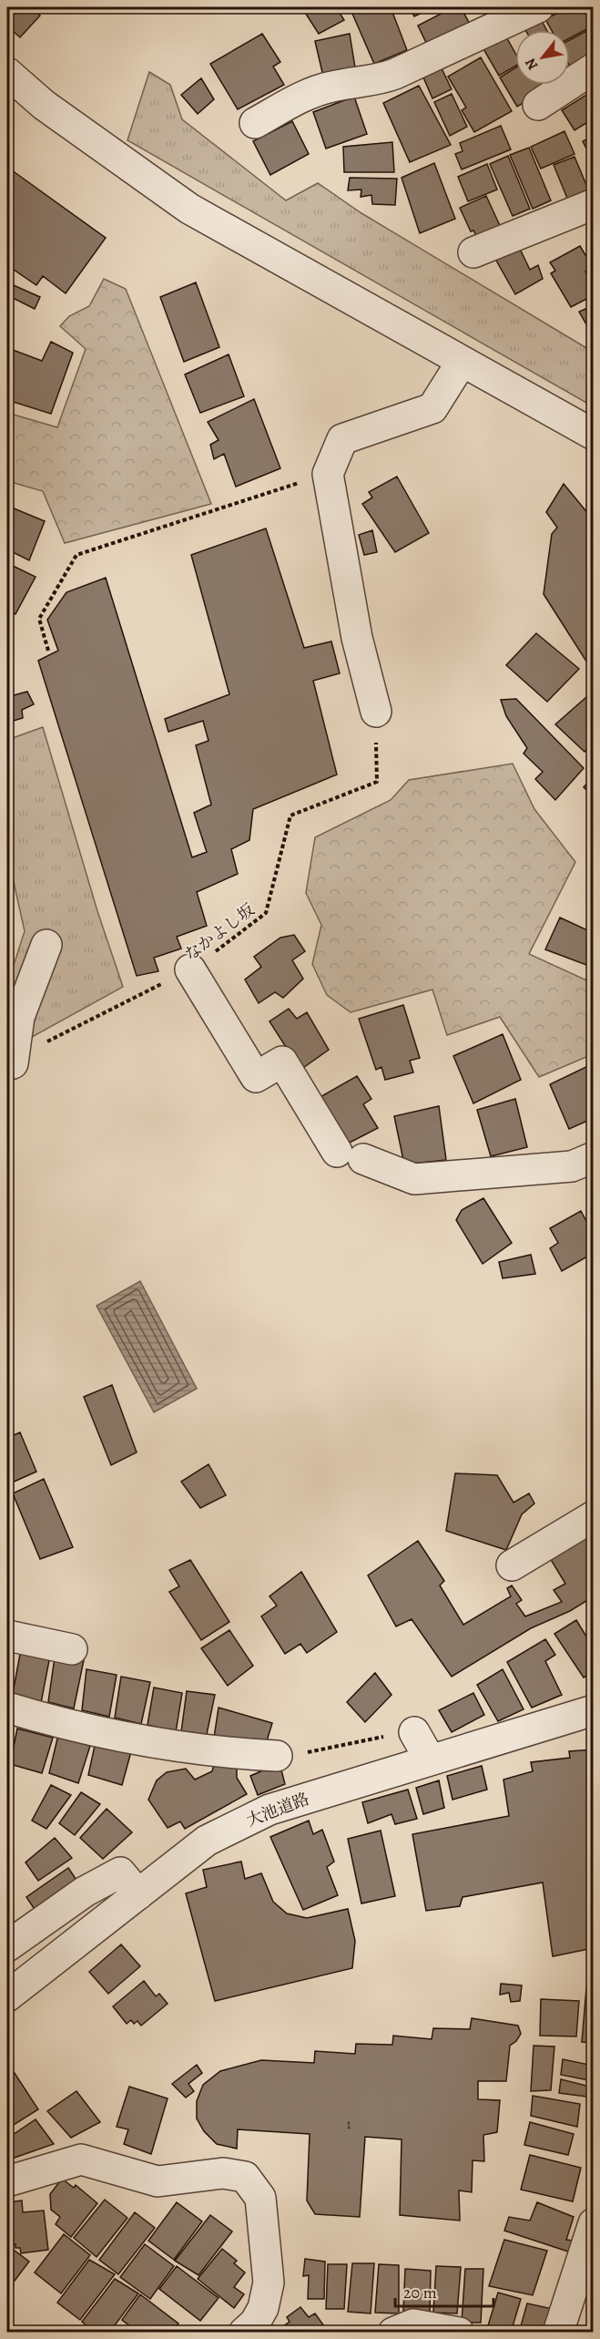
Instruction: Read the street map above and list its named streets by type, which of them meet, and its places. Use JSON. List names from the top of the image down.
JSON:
{
  "streets": {
    "street": ["大池道路"],
    "path": ["なかよし坂"]
  },
  "house_numbers": ["1"],
  "scale_bar": "20 m",
  "north": "bottom left"
}
